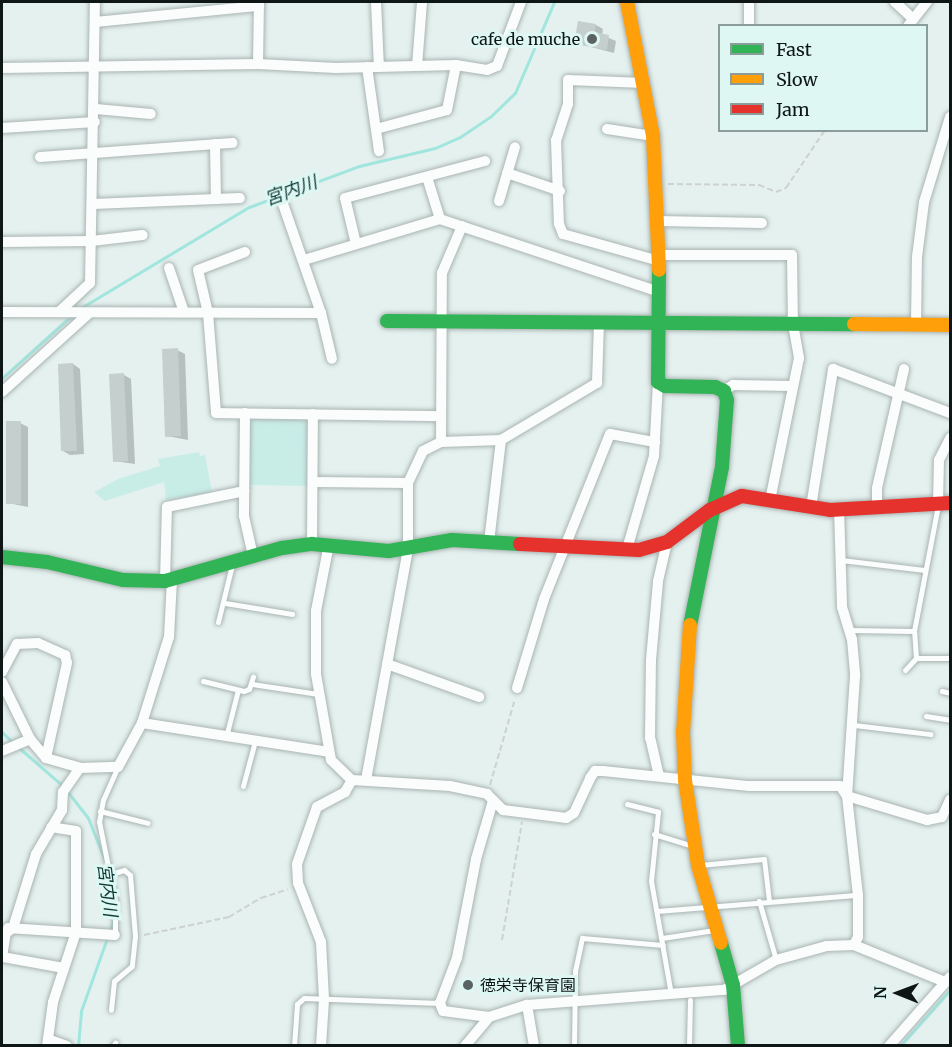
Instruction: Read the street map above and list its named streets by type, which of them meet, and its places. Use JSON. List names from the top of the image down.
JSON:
{
  "water": ["宮内川"],
  "places": ["cafe de muche", "徳栄寺保育園"],
  "legend": ["Fast", "Slow", "Jam"],
  "north": "left"
}
